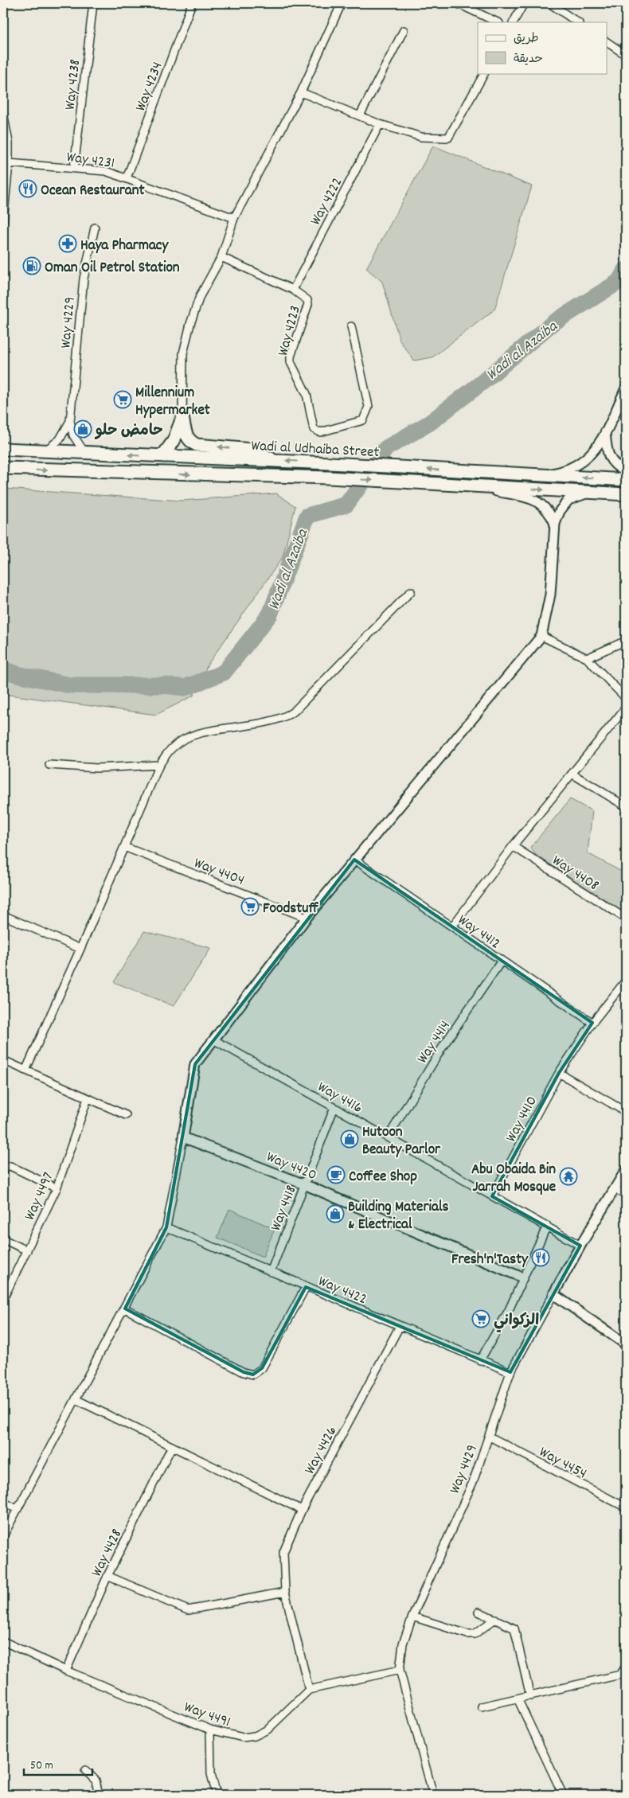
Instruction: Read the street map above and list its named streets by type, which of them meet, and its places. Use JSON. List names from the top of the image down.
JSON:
{
  "streets": {
    "main road": ["Wadi al Udhaiba Street"],
    "street": [
      "Way 4238",
      "Way 4234",
      "Way 4231",
      "Way 4222",
      "Way 4229",
      "Way 4223",
      "Way 4404",
      "Way 4408",
      "Way 4412",
      "Way 4414",
      "Way 4416",
      "Way 4410",
      "Way 4420",
      "Way 4497",
      "Way 4418",
      "Way 4422",
      "Way 4426",
      "Way 4454",
      "Way 4429",
      "Way 4428",
      "Way 4491"
    ]
  },
  "crossings": [
    ["Way 4238", "Way 4231"],
    ["Way 4234", "Way 4231"],
    ["Way 4222", "Way 4223"],
    ["Way 4229", "Wadi al Udhaiba Street"],
    ["Way 4412", "Way 4414"],
    ["Way 4412", "Way 4410"],
    ["Way 4414", "Way 4416"],
    ["Way 4416", "Way 4410"],
    ["Way 4416", "Way 4418"],
    ["Way 4416", "Way 4429"],
    ["Way 4420", "Way 4418"],
    ["Way 4418", "Way 4422"],
    ["Way 4422", "Way 4426"],
    ["Way 4422", "Way 4429"],
    ["Way 4426", "Way 4491"],
    ["Way 4454", "Way 4429"],
    ["Way 4428", "Way 4491"]
  ],
  "water": ["Wadi al Azaiba"],
  "places": {
    "restaurant": ["Ocean Restaurant", "Fresh'n'Tasty"],
    "pharmacy": ["Haya Pharmacy"],
    "fuel station": ["Oman Oil Petrol Station"],
    "supermarket": ["Millennium Hypermarket", "Foodstuff", "الزكواني"],
    "shop": ["حامض حلو", "Hutoon Beauty Parlor", "Building Materials & Electrical"],
    "cafe": ["Coffee Shop"],
    "temple": ["Abu Obaida Bin Jarrah Mosque"]
  },
  "legend": ["طريق", "حديقة"],
  "scale_bar": "50 m"
}
